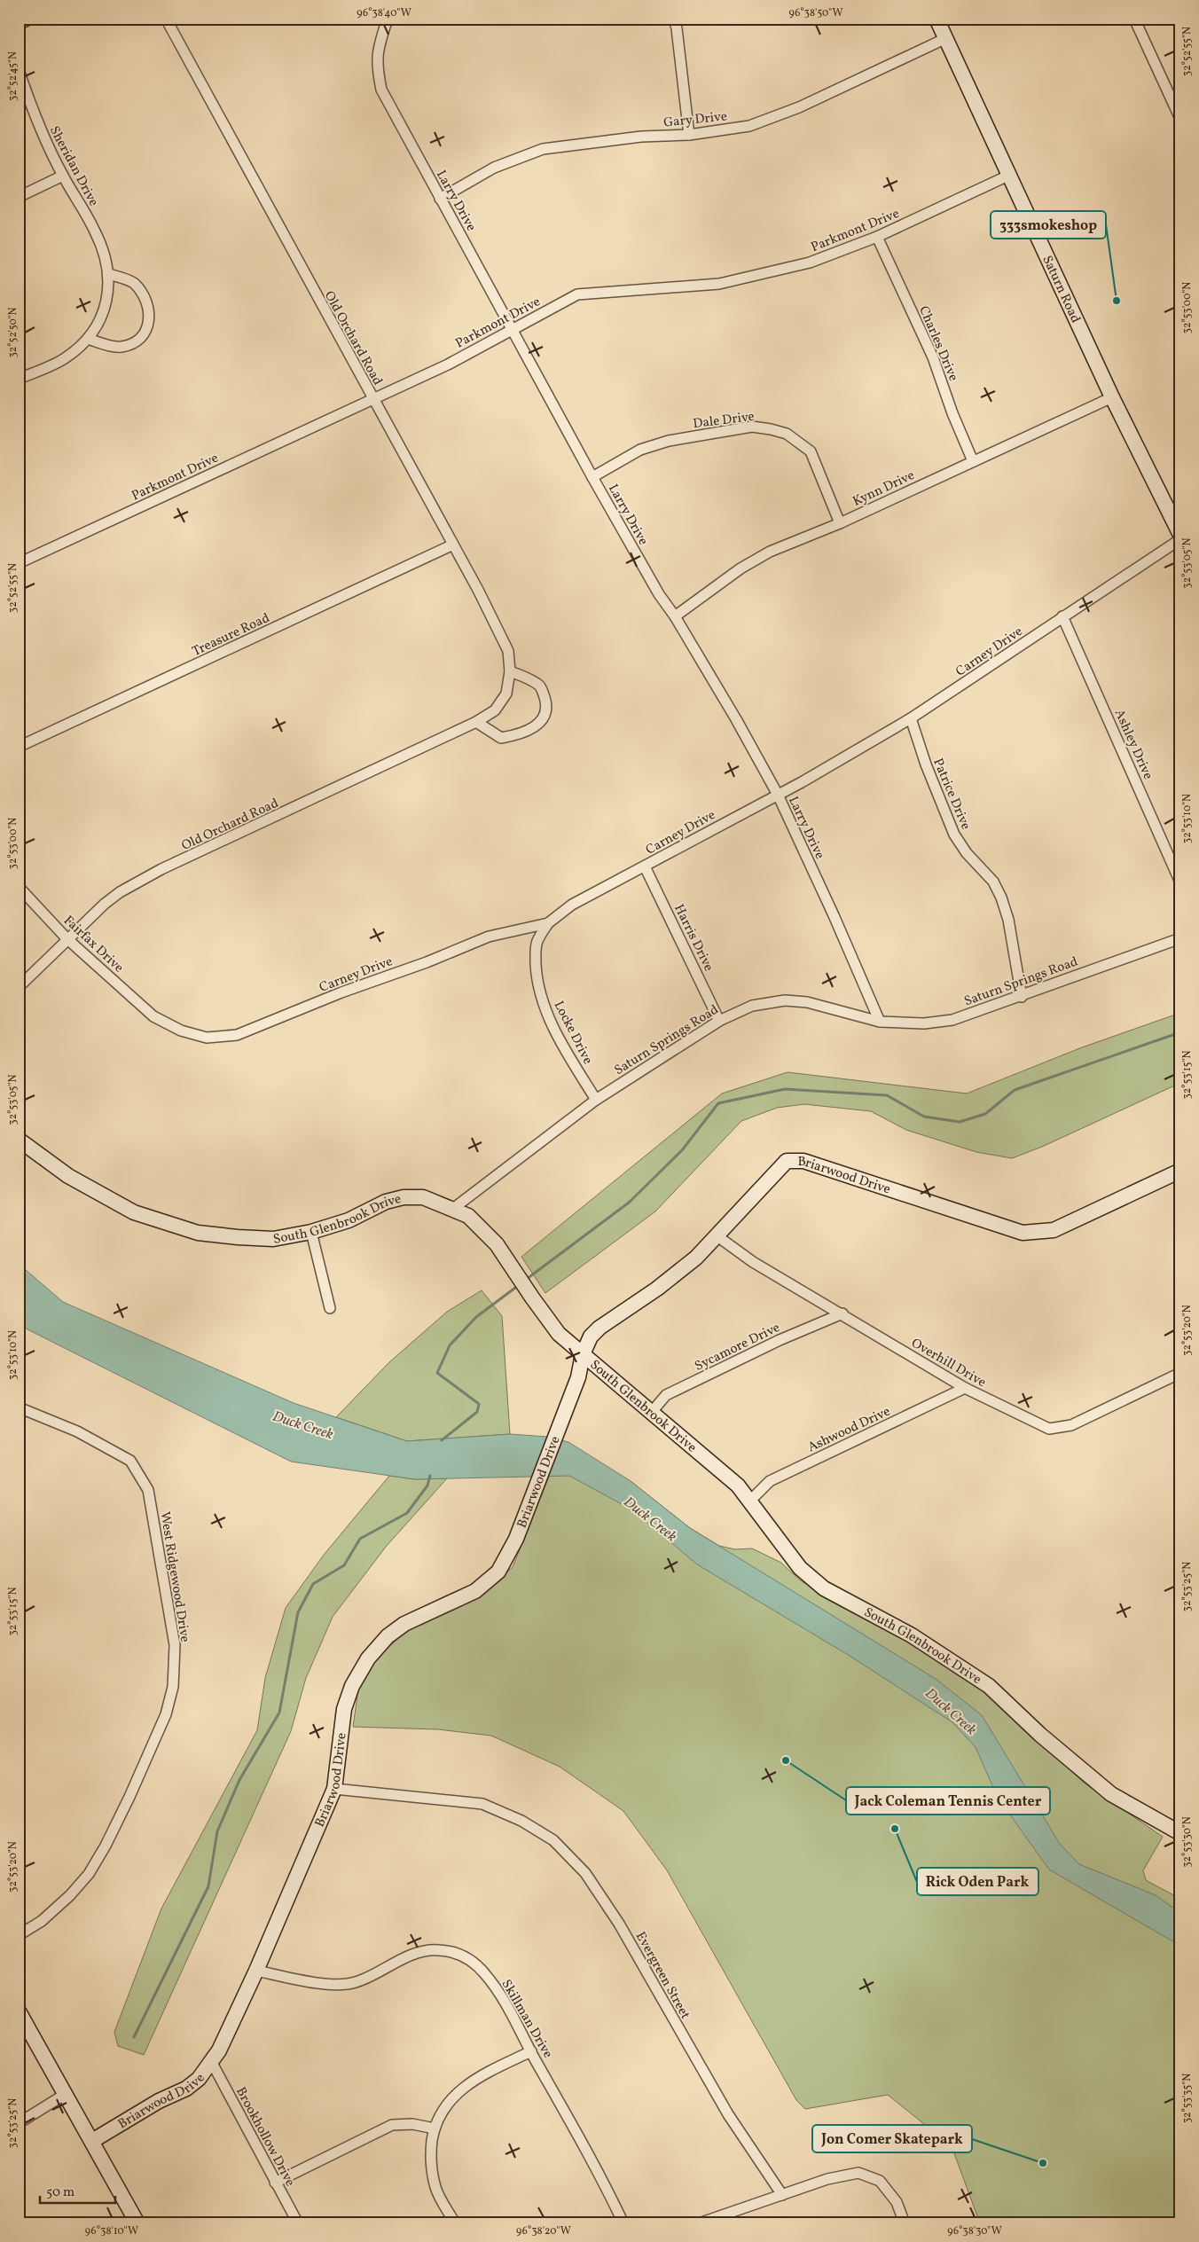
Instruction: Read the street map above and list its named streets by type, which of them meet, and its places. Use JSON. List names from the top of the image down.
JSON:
{
  "streets": {
    "street": [
      "Gary Drive",
      "Sheridan Drive",
      "Larry Drive",
      "Parkmont Drive",
      "Saturn Road",
      "Old Orchard Road",
      "Charles Drive",
      "Dale Drive",
      "Kynn Drive",
      "Treasure Road",
      "Carney Drive",
      "Ashley Drive",
      "Patrice Drive",
      "Harris Drive",
      "Fairfax Drive",
      "Saturn Springs Road",
      "Locke Drive",
      "Briarwood Drive",
      "South Glenbrook Drive",
      "Sycamore Drive",
      "Overhill Drive",
      "Ashwood Drive",
      "West Ridgewood Drive",
      "Evergreen Street",
      "Skillman Drive",
      "Brookhollow Drive"
    ]
  },
  "crossings": [
    ["Gary Drive", "Larry Drive"],
    ["Gary Drive", "Saturn Road"],
    ["Larry Drive", "Parkmont Drive"],
    ["Larry Drive", "Dale Drive"],
    ["Larry Drive", "Kynn Drive"],
    ["Larry Drive", "Carney Drive"],
    ["Larry Drive", "Saturn Springs Road"],
    ["Parkmont Drive", "Saturn Road"],
    ["Parkmont Drive", "Old Orchard Road"],
    ["Parkmont Drive", "Charles Drive"],
    ["Saturn Road", "Kynn Drive"],
    ["Old Orchard Road", "Treasure Road"],
    ["Old Orchard Road", "Fairfax Drive"],
    ["Charles Drive", "Kynn Drive"],
    ["Dale Drive", "Kynn Drive"],
    ["Carney Drive", "Ashley Drive"],
    ["Carney Drive", "Patrice Drive"],
    ["Carney Drive", "Harris Drive"],
    ["Carney Drive", "Fairfax Drive"],
    ["Carney Drive", "Locke Drive"],
    ["Patrice Drive", "Saturn Springs Road"],
    ["Harris Drive", "Saturn Springs Road"],
    ["Saturn Springs Road", "Locke Drive"],
    ["Saturn Springs Road", "South Glenbrook Drive"],
    ["Briarwood Drive", "South Glenbrook Drive"],
    ["Briarwood Drive", "Overhill Drive"],
    ["Briarwood Drive", "Evergreen Street"],
    ["Briarwood Drive", "Skillman Drive"],
    ["Briarwood Drive", "Brookhollow Drive"],
    ["South Glenbrook Drive", "Sycamore Drive"],
    ["South Glenbrook Drive", "Ashwood Drive"],
    ["Sycamore Drive", "Overhill Drive"],
    ["Overhill Drive", "Ashwood Drive"]
  ],
  "water": ["Duck Creek"],
  "places": [
    "333smokeshop",
    "Jack Coleman Tennis Center",
    "Rick Oden Park",
    "Jon Comer Skatepark"
  ],
  "scale_bar": "50 m",
  "coordinates": [
    "96°38'40\"W",
    "96°38'50\"W",
    "32°52'55\"N",
    "32°52'45\"N",
    "32°53'00\"N",
    "32°52'50\"N",
    "32°53'05\"N",
    "32°53'10\"N",
    "32°53'15\"N",
    "32°53'20\"N",
    "32°53'25\"N",
    "32°53'30\"N",
    "32°53'35\"N",
    "96°38'10\"W",
    "96°38'20\"W",
    "96°38'30\"W"
  ]
}
